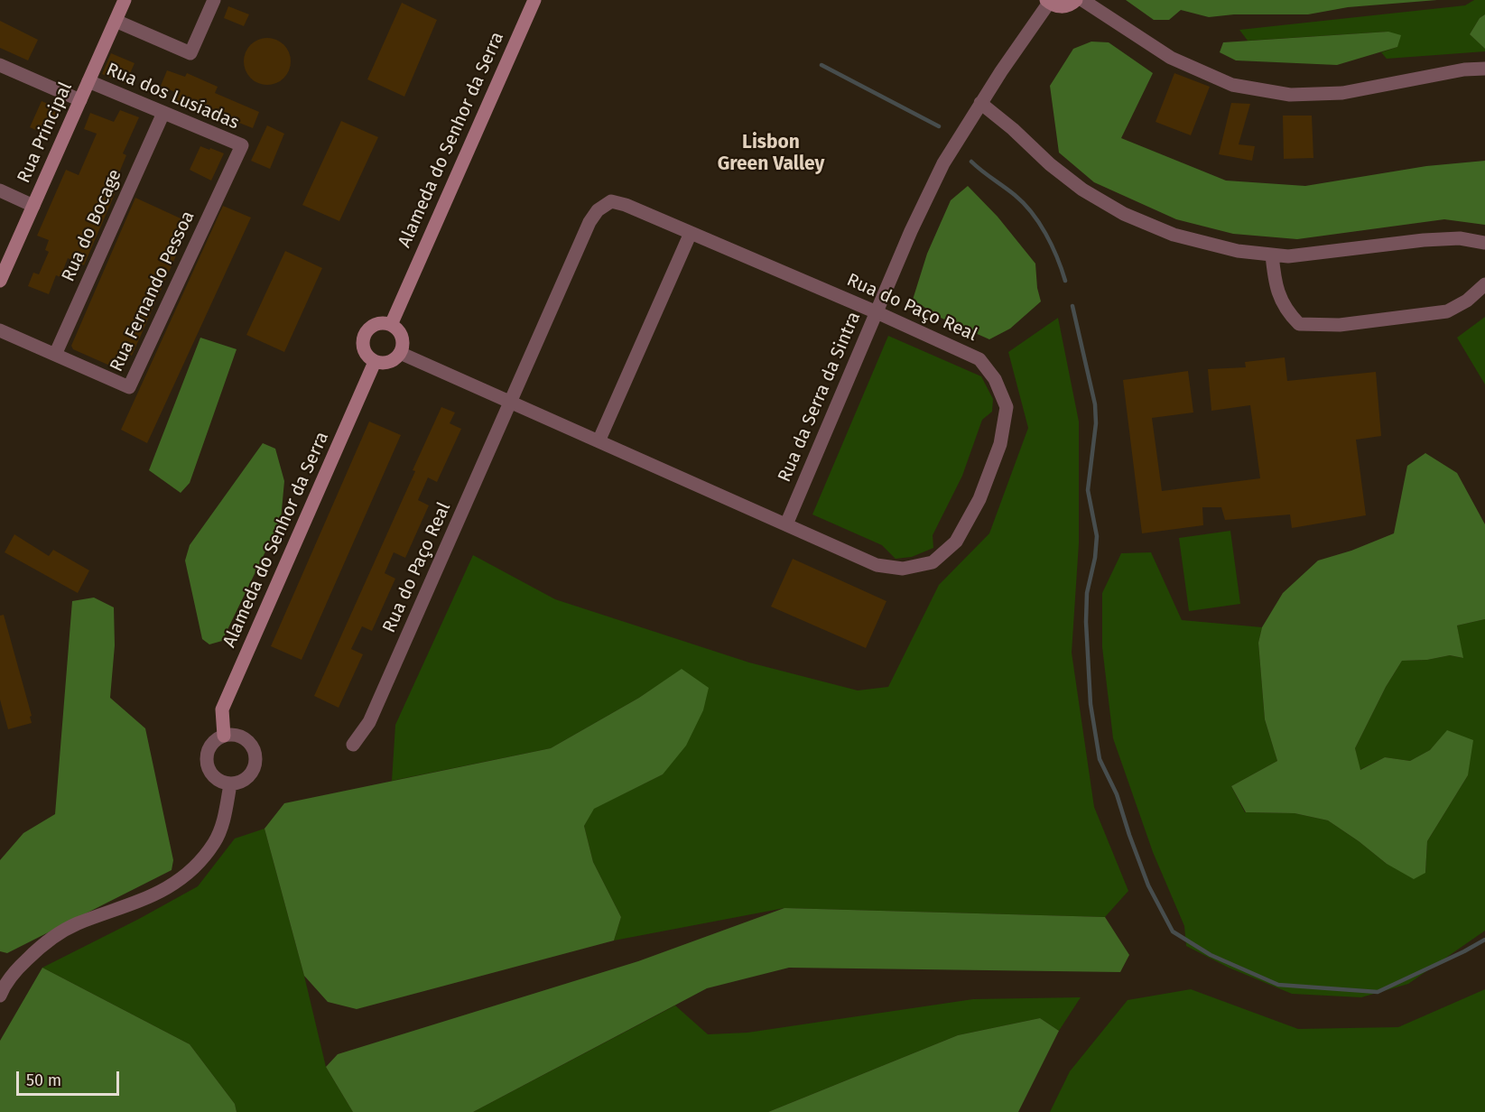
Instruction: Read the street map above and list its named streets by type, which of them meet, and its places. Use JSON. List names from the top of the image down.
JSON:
{
  "streets": {
    "street": [
      "Rua dos Lusíadas",
      "Rua Principal",
      "Alameda do Senhor da Serra",
      "Rua do Bocage",
      "Rua Fernando Pessoa",
      "Rua do Paço Real",
      "Rua da Serra da Sintra"
    ]
  },
  "crossings": [
    ["Rua dos Lusíadas", "Rua Principal"],
    ["Rua dos Lusíadas", "Rua do Bocage"],
    ["Rua dos Lusíadas", "Rua Fernando Pessoa"],
    ["Alameda do Senhor da Serra", "Rua do Paço Real"],
    ["Rua do Bocage", "Rua Fernando Pessoa"],
    ["Rua do Paço Real", "Rua da Serra da Sintra"]
  ],
  "districts": ["Lisbon Green Valley"],
  "scale_bar": "50 m"
}
